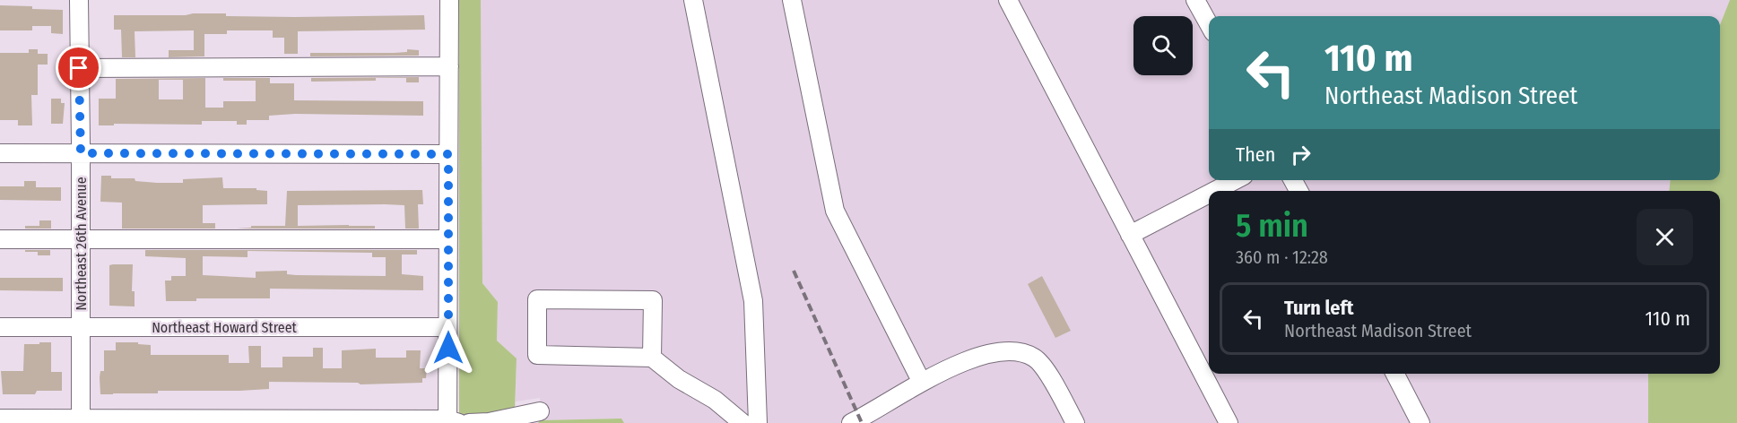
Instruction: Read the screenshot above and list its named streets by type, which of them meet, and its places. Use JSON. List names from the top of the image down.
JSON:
{
  "streets": {
    "street": ["Northeast 26th Avenue", "Northeast Howard Street"]
  },
  "crossings": [
    ["Northeast 26th Avenue", "Northeast Howard Street"]
  ],
  "page": {
    "turn": ["110 m", "Northeast Madison Street"],
    "then": "Then",
    "heading": ["5 min", "360 m · 12:28"],
    "list": [
      {
        "name": "Turn left",
        "note": "Northeast Madison Street",
        "value": "110 m"
      }
    ]
  }
}
